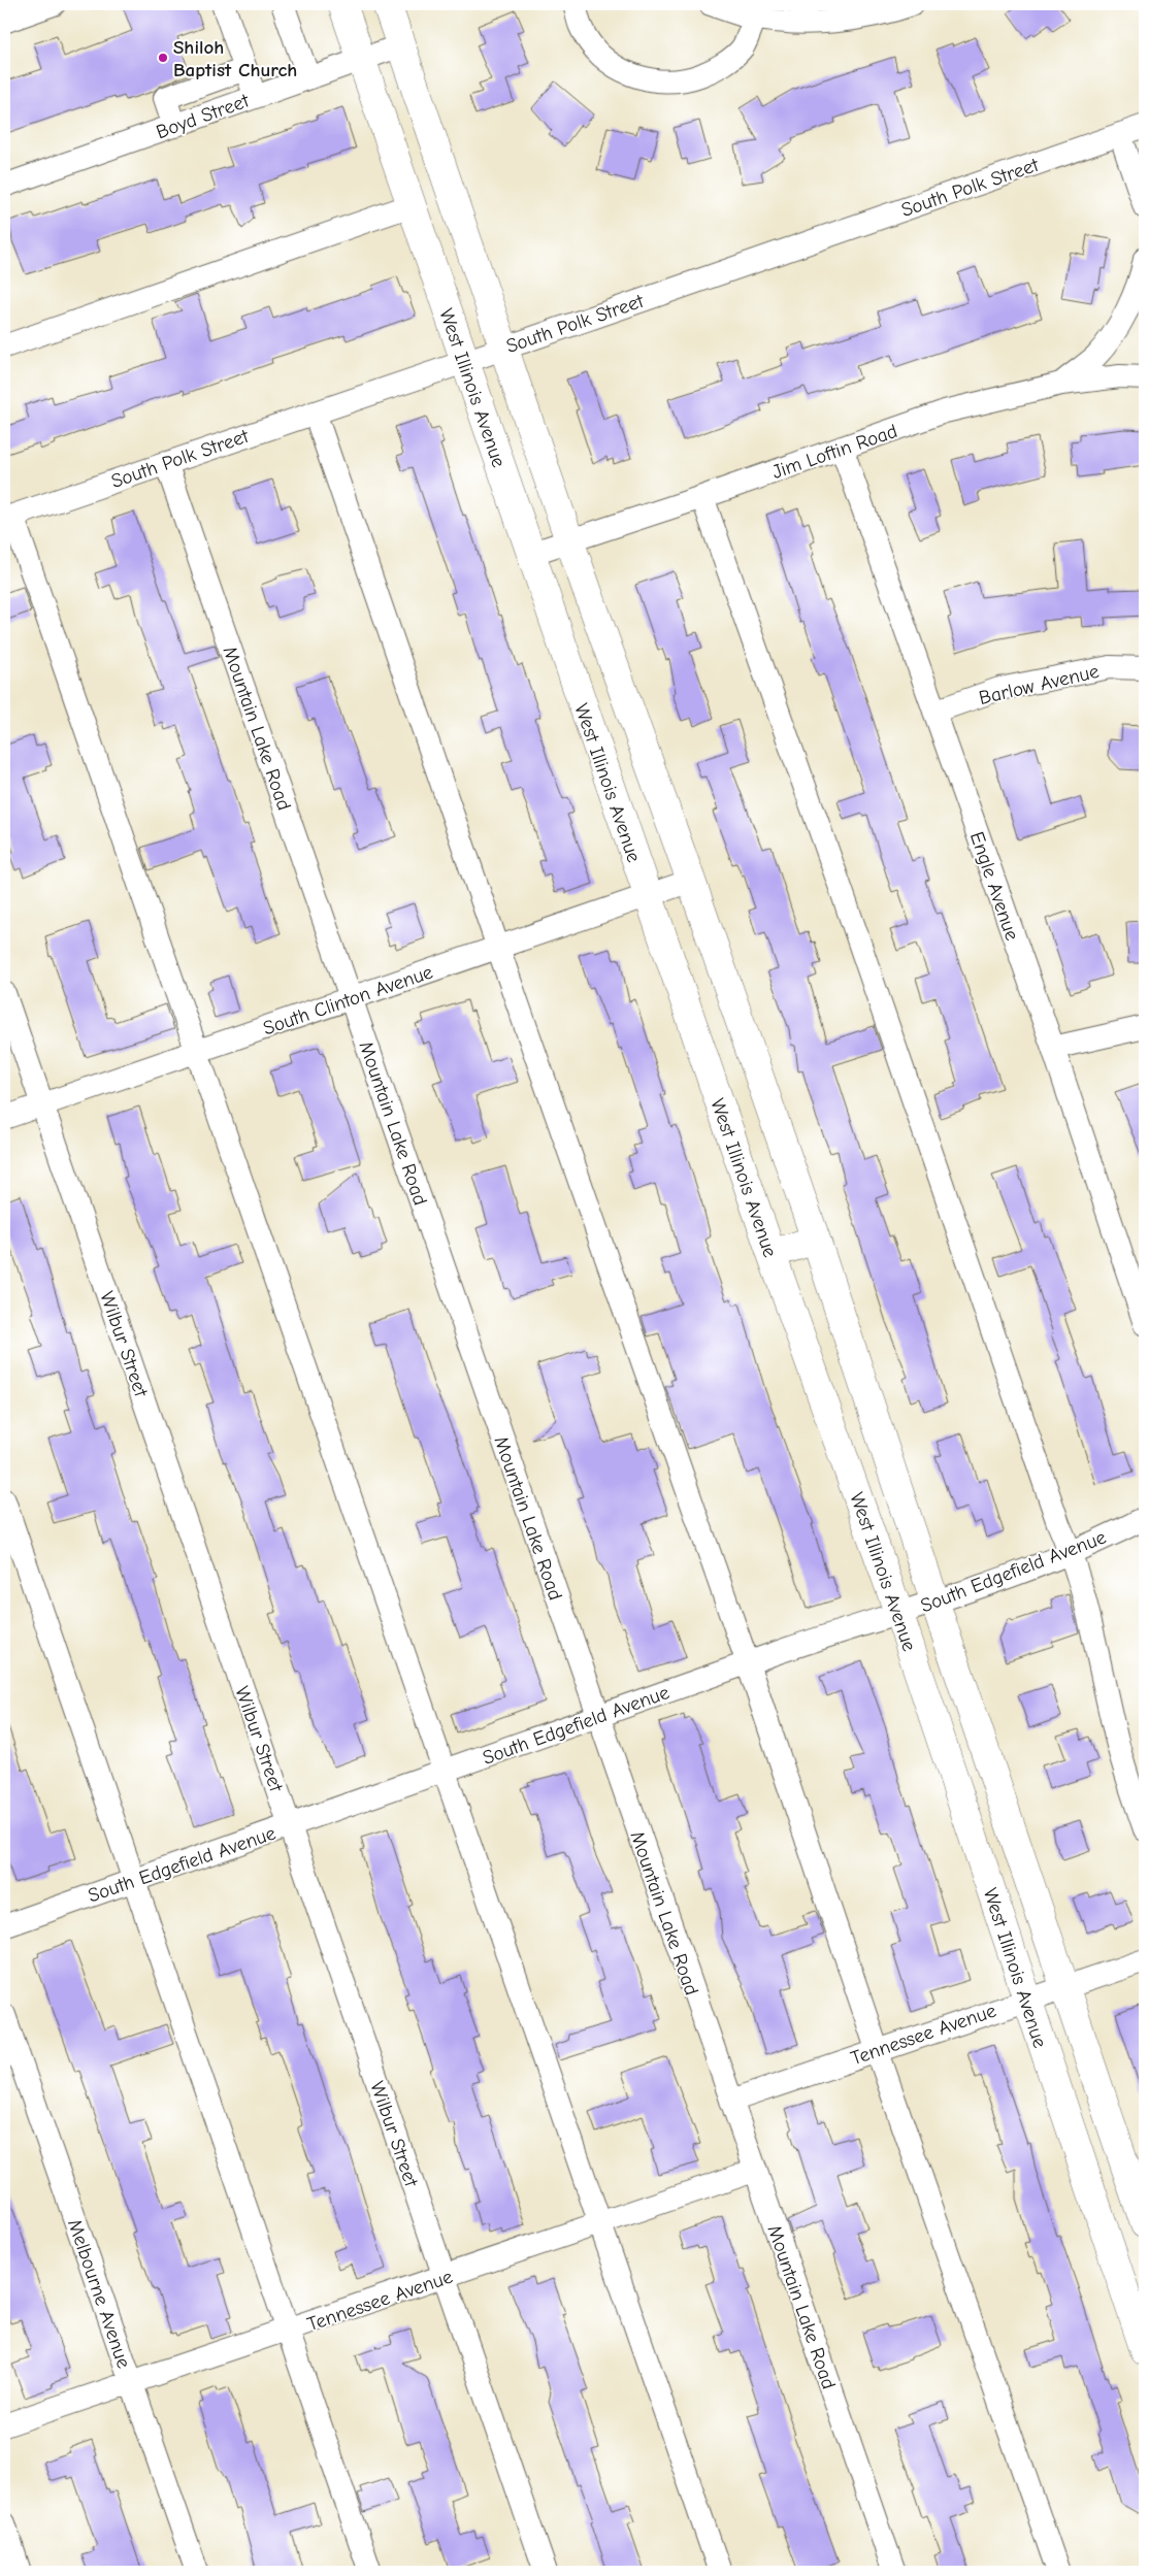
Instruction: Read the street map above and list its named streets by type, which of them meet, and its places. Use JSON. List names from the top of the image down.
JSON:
{
  "streets": {
    "main road": ["West Illinois Avenue"],
    "street": [
      "Boyd Street",
      "South Polk Street",
      "Jim Loftin Road",
      "Barlow Avenue",
      "Mountain Lake Road",
      "Engle Avenue",
      "South Clinton Avenue",
      "Wilbur Street",
      "South Edgefield Avenue",
      "Tennessee Avenue",
      "Melbourne Avenue"
    ]
  },
  "crossings": [
    ["Boyd Street", "West Illinois Avenue"],
    ["South Polk Street", "West Illinois Avenue"],
    ["South Polk Street", "Mountain Lake Road"],
    ["West Illinois Avenue", "Jim Loftin Road"],
    ["West Illinois Avenue", "South Clinton Avenue"],
    ["West Illinois Avenue", "South Edgefield Avenue"],
    ["West Illinois Avenue", "Tennessee Avenue"],
    ["Jim Loftin Road", "Engle Avenue"],
    ["Barlow Avenue", "Engle Avenue"],
    ["Mountain Lake Road", "South Clinton Avenue"],
    ["Mountain Lake Road", "South Edgefield Avenue"],
    ["Mountain Lake Road", "Tennessee Avenue"],
    ["South Clinton Avenue", "Wilbur Street"],
    ["Wilbur Street", "South Edgefield Avenue"],
    ["Wilbur Street", "Tennessee Avenue"],
    ["Tennessee Avenue", "Melbourne Avenue"]
  ],
  "places": ["Shiloh Baptist Church"]
}
